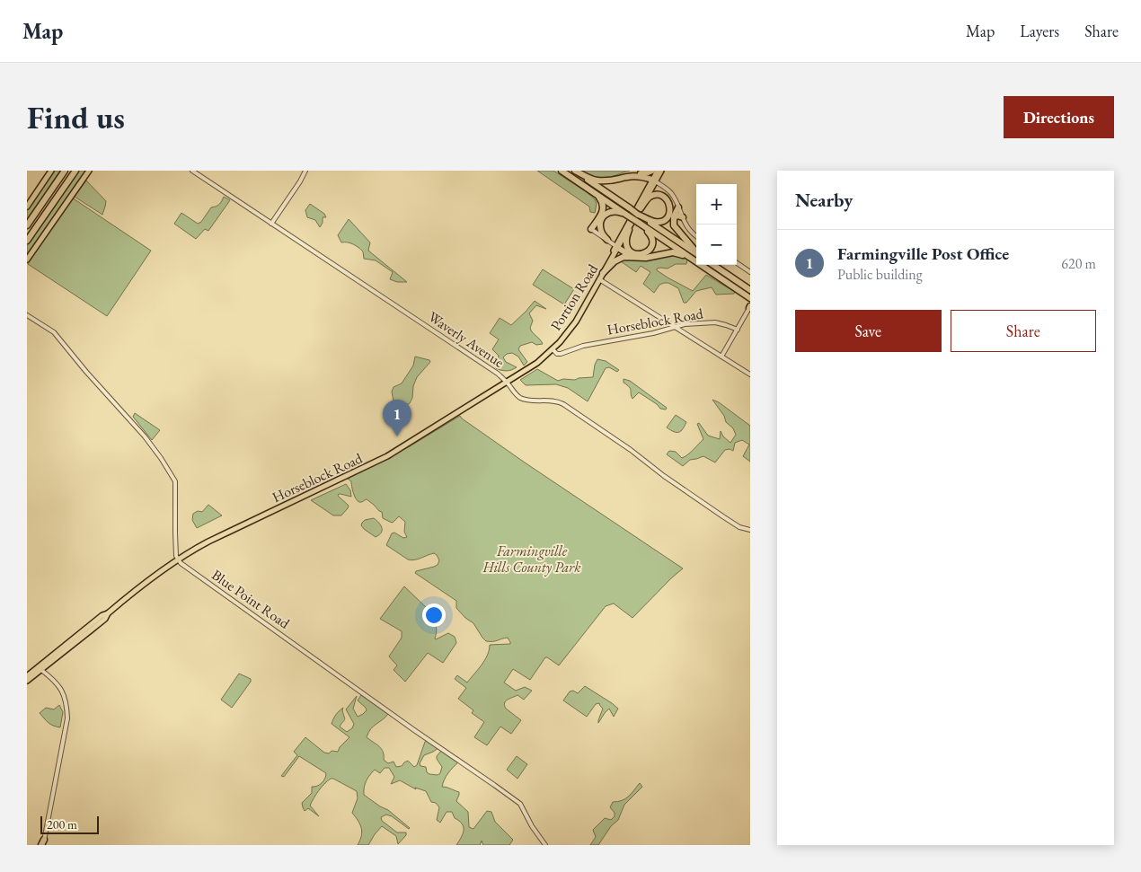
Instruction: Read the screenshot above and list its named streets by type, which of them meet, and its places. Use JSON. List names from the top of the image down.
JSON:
{
  "streets": {
    "main road": ["Portion Road", "Horseblock Road"],
    "street": ["Waverly Avenue", "Blue Point Road"]
  },
  "crossings": [
    ["Portion Road", "Horseblock Road"],
    ["Horseblock Road", "Waverly Avenue"],
    ["Horseblock Road", "Blue Point Road"]
  ],
  "parks": ["Farmingville Hills County Park"],
  "scale_bar": "200 m",
  "page": {
    "header": "Map",
    "nav": ["Map", "Layers", "Share"],
    "buttons": [
      "Directions",
      ["Save", "Share"]
    ],
    "title": "Find us",
    "heading": "Nearby",
    "map_buttons": ["+", "−"],
    "list": [
      {
        "mark": "1",
        "name": "Farmingville Post Office",
        "note": "Public building",
        "value": "620 m"
      }
    ],
    "pins": "1",
    "scale": "200 m"
  }
}
